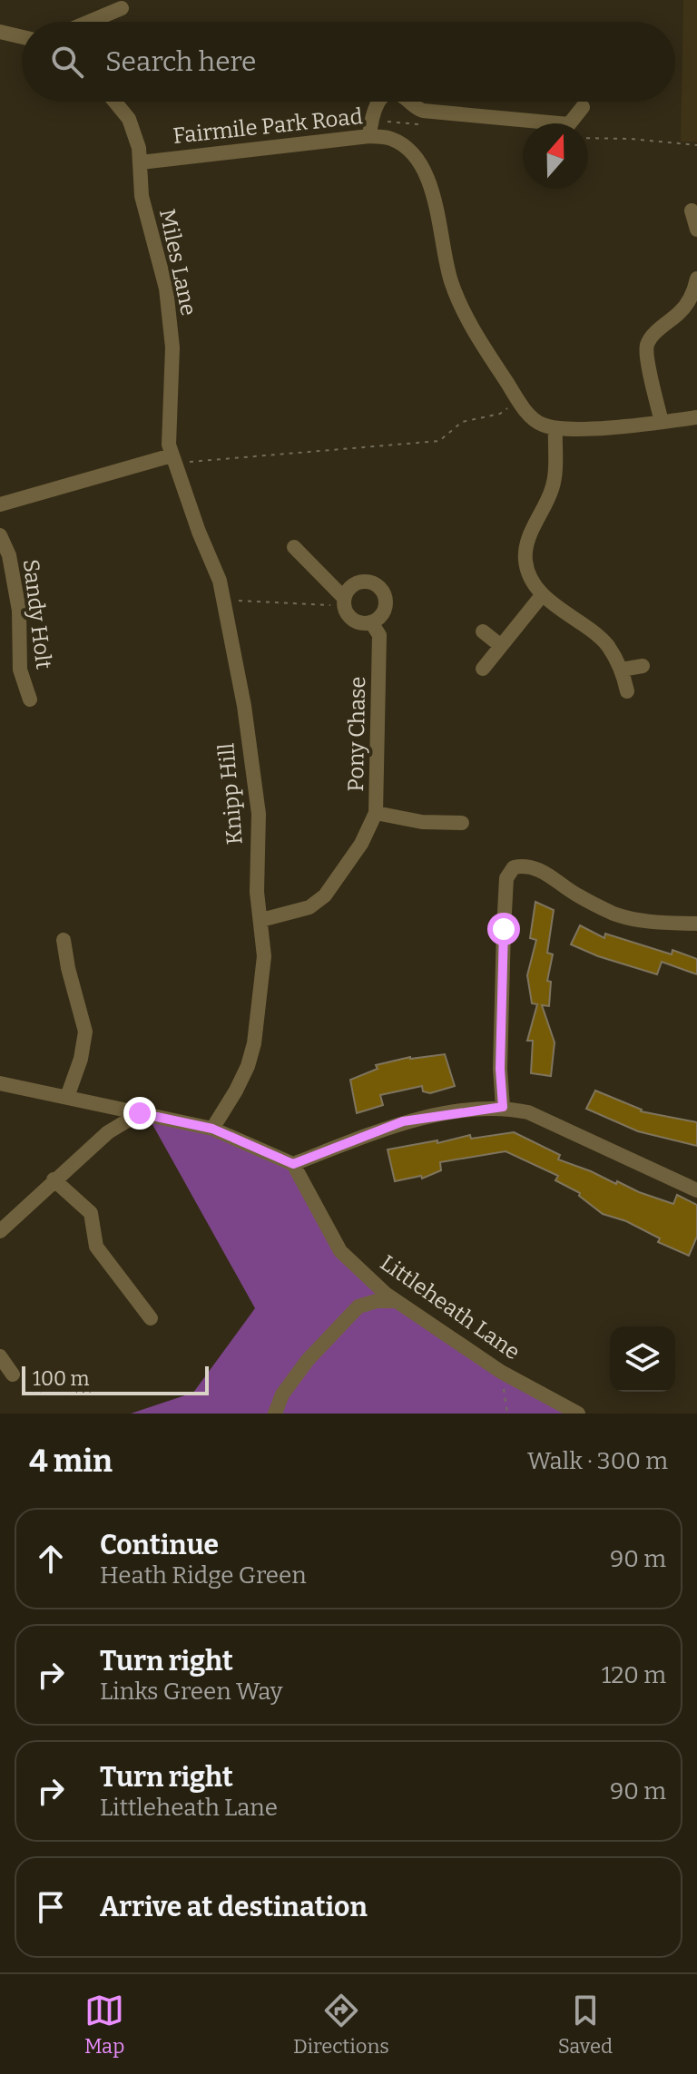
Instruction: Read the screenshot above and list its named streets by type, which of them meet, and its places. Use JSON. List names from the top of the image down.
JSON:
{
  "streets": {
    "street": [
      "Fairmile Park Road",
      "Miles Lane",
      "Sandy Holt",
      "Pony Chase",
      "Knipp Hill",
      "Littleheath Lane"
    ]
  },
  "crossings": [
    ["Fairmile Park Road", "Miles Lane"],
    ["Miles Lane", "Knipp Hill"],
    ["Pony Chase", "Knipp Hill"]
  ],
  "scale_bar": "100 m",
  "north": "top",
  "page": {
    "search": "Search here",
    "scale": "100 m",
    "heading": ["4 min", "Walk · 300 m"],
    "list": [
      ["Continue", "Heath Ridge Green", "90 m"],
      ["Turn right", "Links Green Way", "120 m"],
      ["Turn right", "Littleheath Lane", "90 m"],
      "Arrive at destination"
    ],
    "nav": ["Map", "Directions", "Saved"]
  }
}
